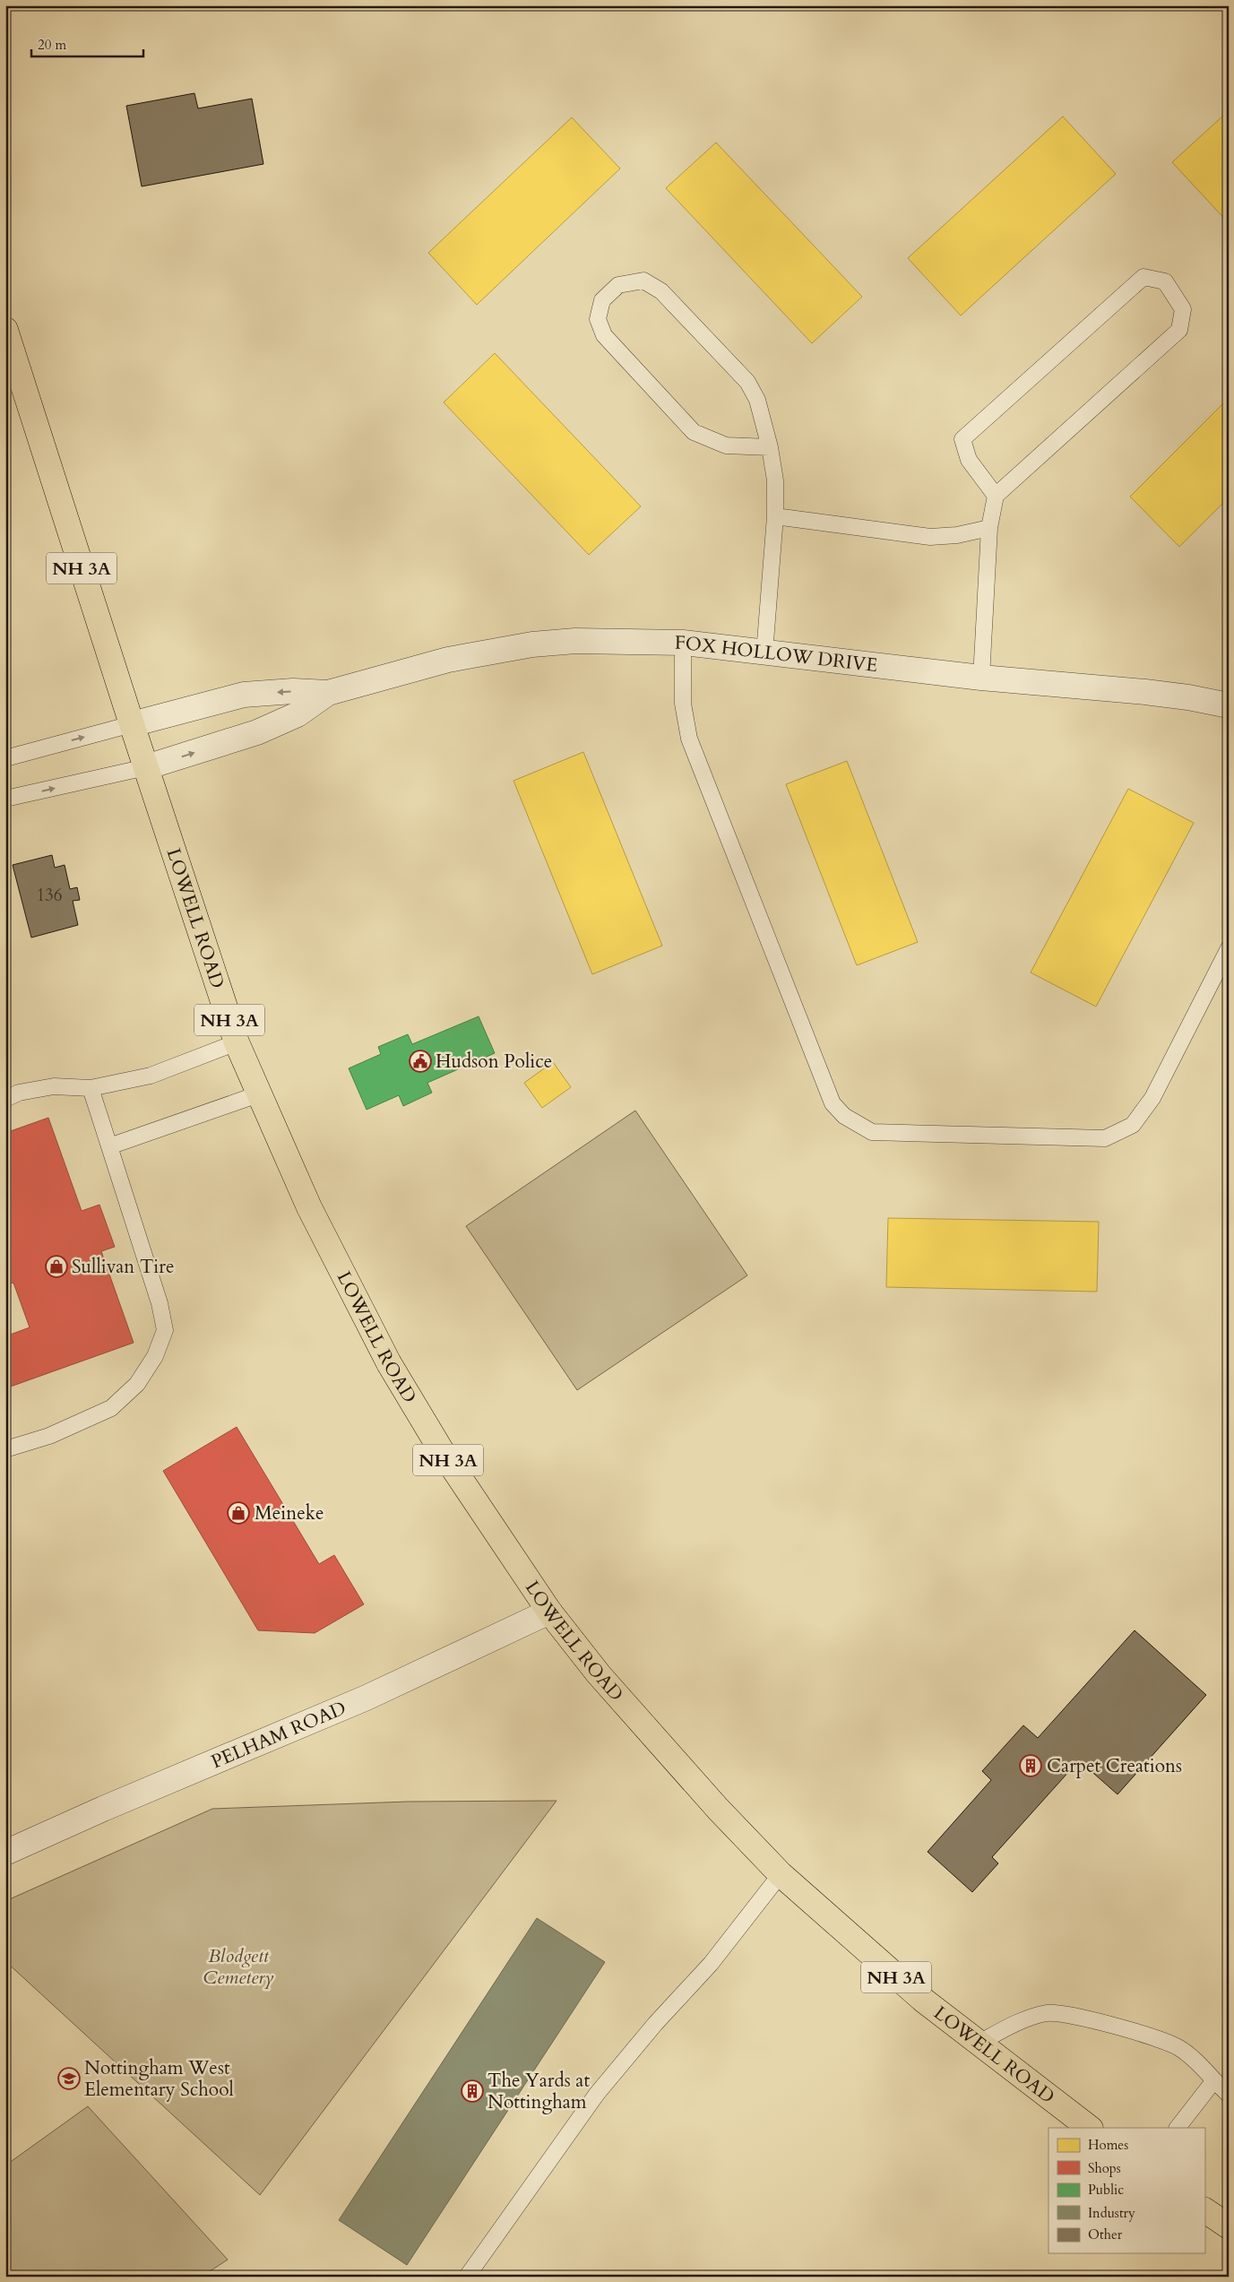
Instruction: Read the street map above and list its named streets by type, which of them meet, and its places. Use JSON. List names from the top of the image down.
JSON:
{
  "streets": {
    "main road": ["NH 3A", "LOWELL ROAD"],
    "street": ["FOX HOLLOW DRIVE", "PELHAM ROAD"]
  },
  "crossings": [
    ["FOX HOLLOW DRIVE", "LOWELL ROAD"],
    ["LOWELL ROAD", "PELHAM ROAD"]
  ],
  "parks": ["Blodgett Cemetery"],
  "places": {
    "public building": ["Hudson Police"],
    "shop": ["Sullivan Tire", "Meineke"],
    "building": ["Carpet Creations", "The Yards at Nottingham"],
    "school or university": ["Nottingham West Elementary School"]
  },
  "house_numbers": ["136"],
  "legend": [
    "Homes",
    "Shops",
    "Public",
    "Industry",
    "Other"
  ],
  "scale_bar": "20 m"
}
